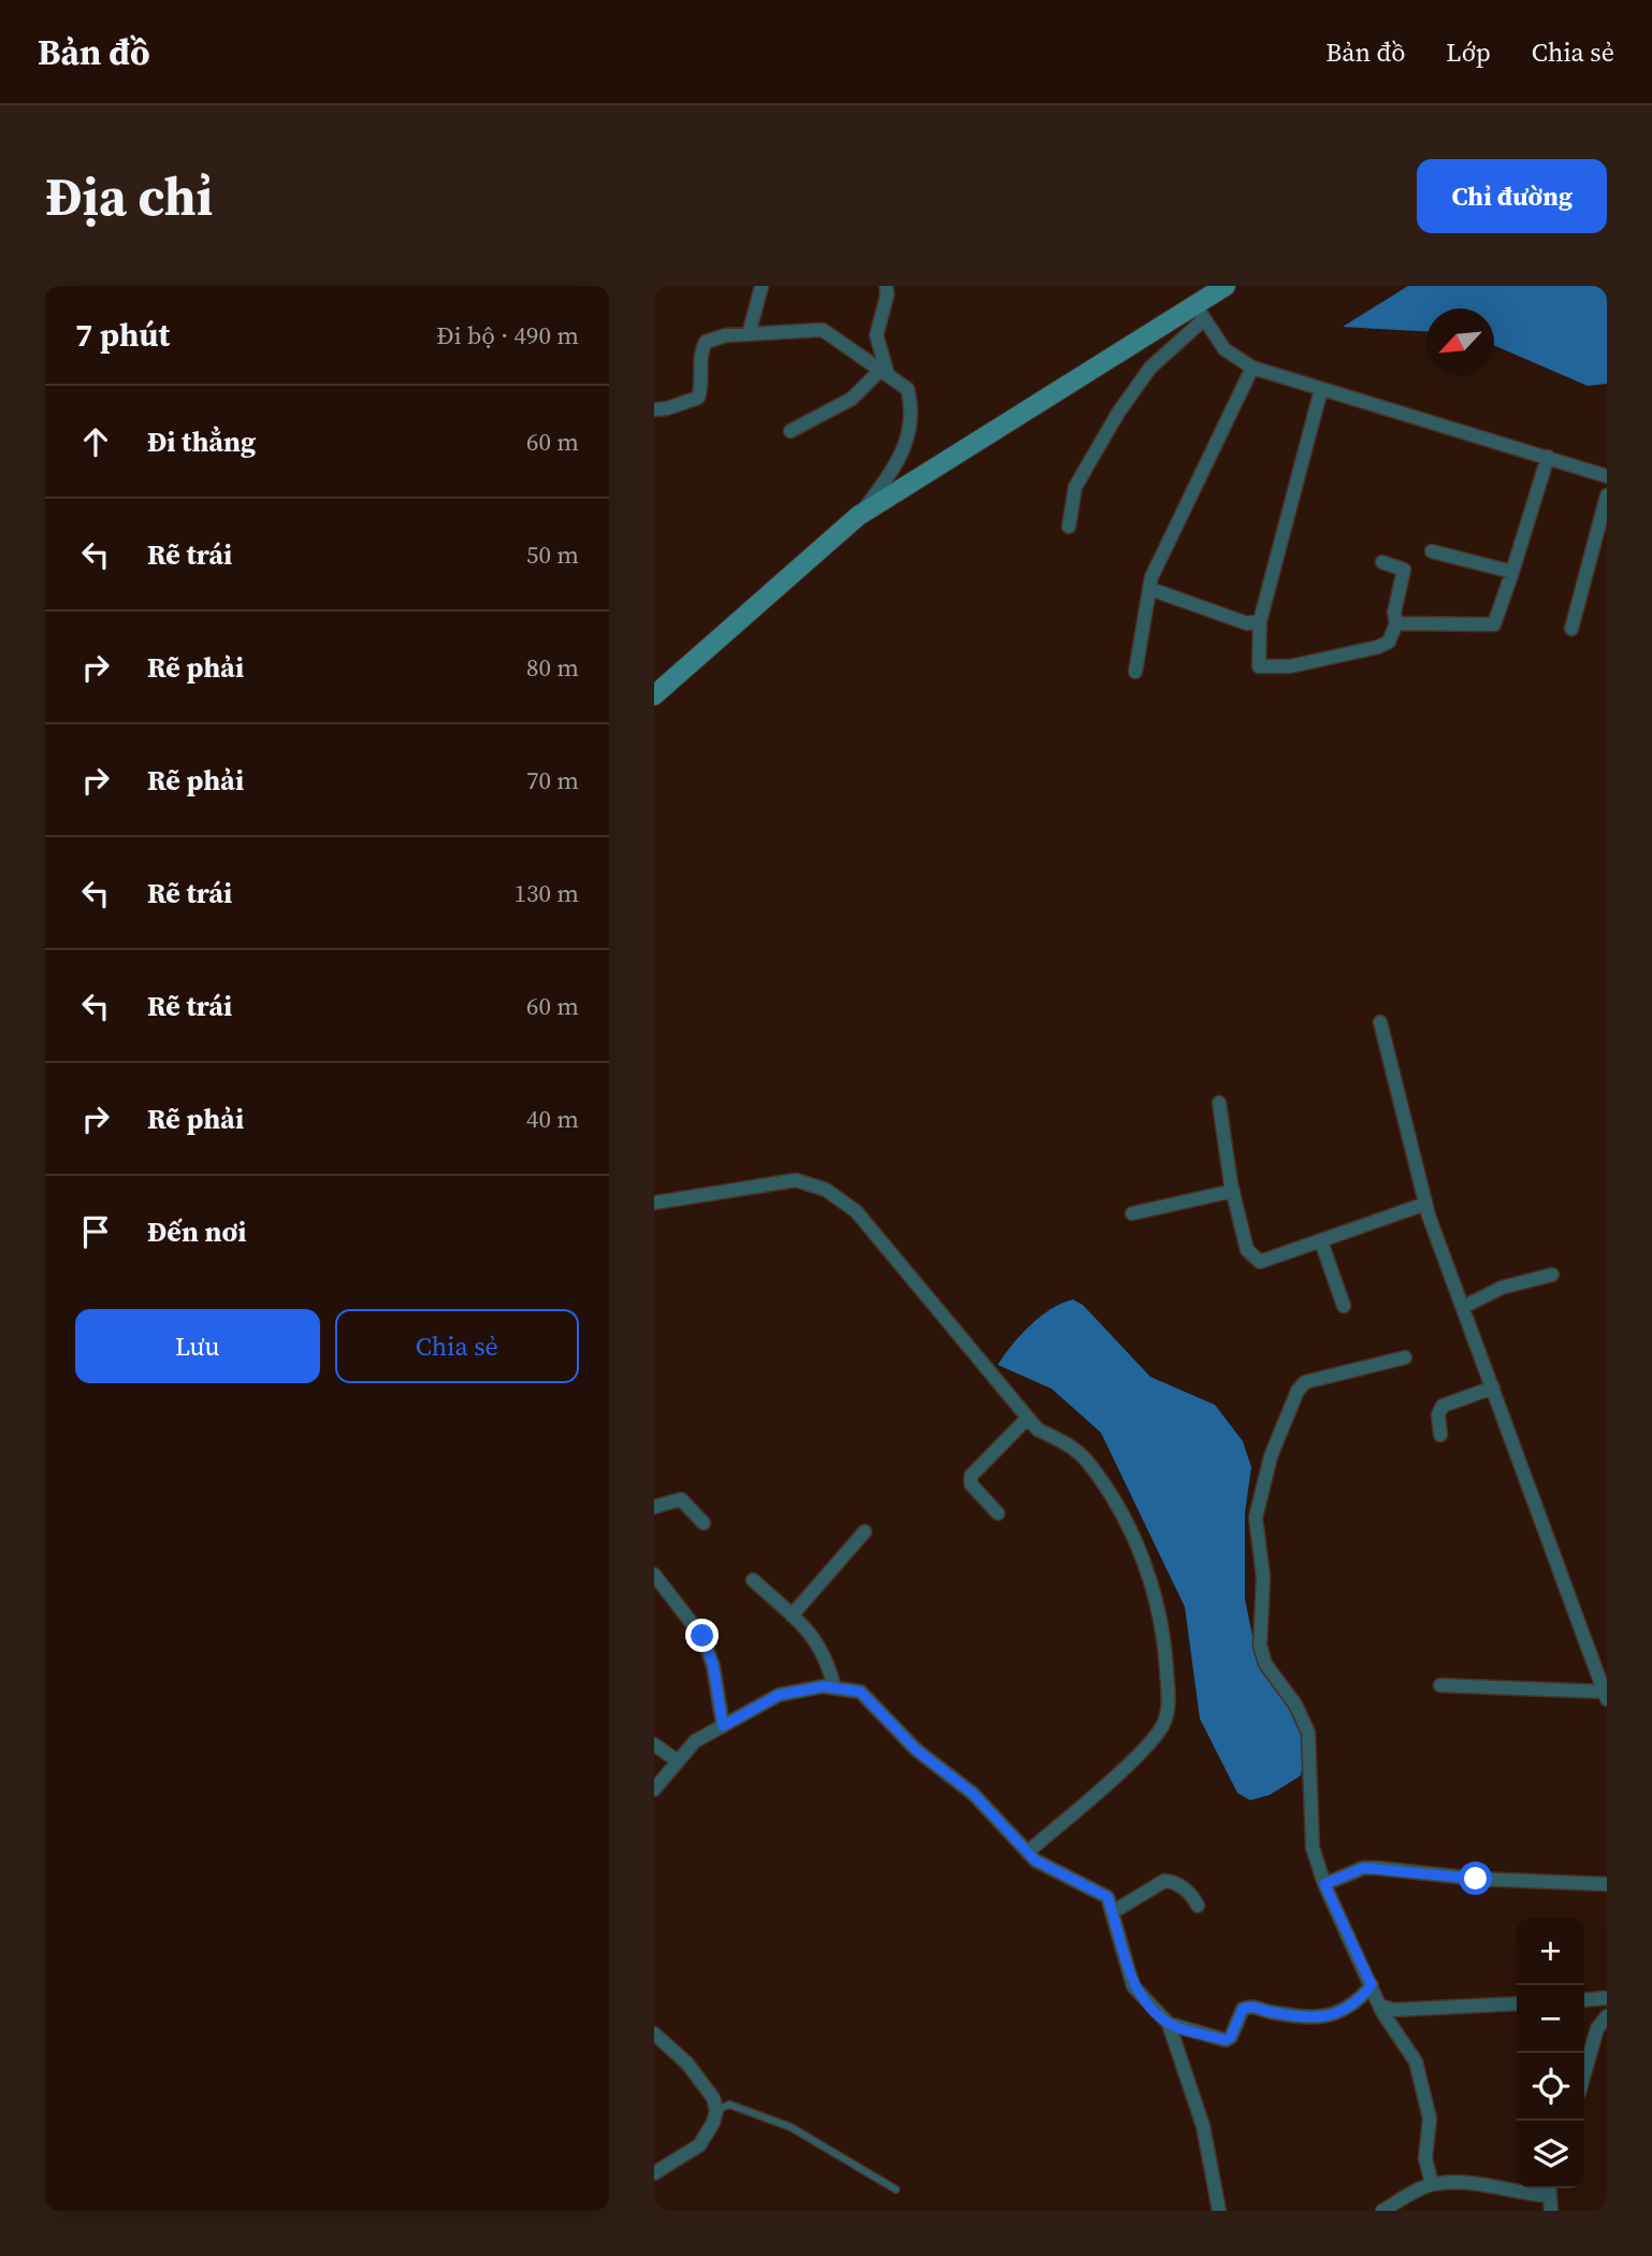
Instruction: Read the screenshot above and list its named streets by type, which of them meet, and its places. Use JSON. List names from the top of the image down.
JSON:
{
  "north": "bottom left",
  "page": {
    "header": "Bản đồ",
    "nav": ["Bản đồ", "Lớp", "Chia sẻ"],
    "buttons": [
      "Chỉ đường",
      ["Lưu", "Chia sẻ"]
    ],
    "title": "Địa chỉ",
    "heading": ["7 phút", "Đi bộ · 490 m"],
    "list": [
      ["Đi thẳng", "60 m"],
      ["Rẽ trái", "50 m"],
      ["Rẽ phải", "80 m"],
      ["Rẽ phải", "70 m"],
      ["Rẽ trái", "130 m"],
      ["Rẽ trái", "60 m"],
      ["Rẽ phải", "40 m"],
      "Đến nơi"
    ],
    "map_buttons": ["+", "−"]
  }
}
